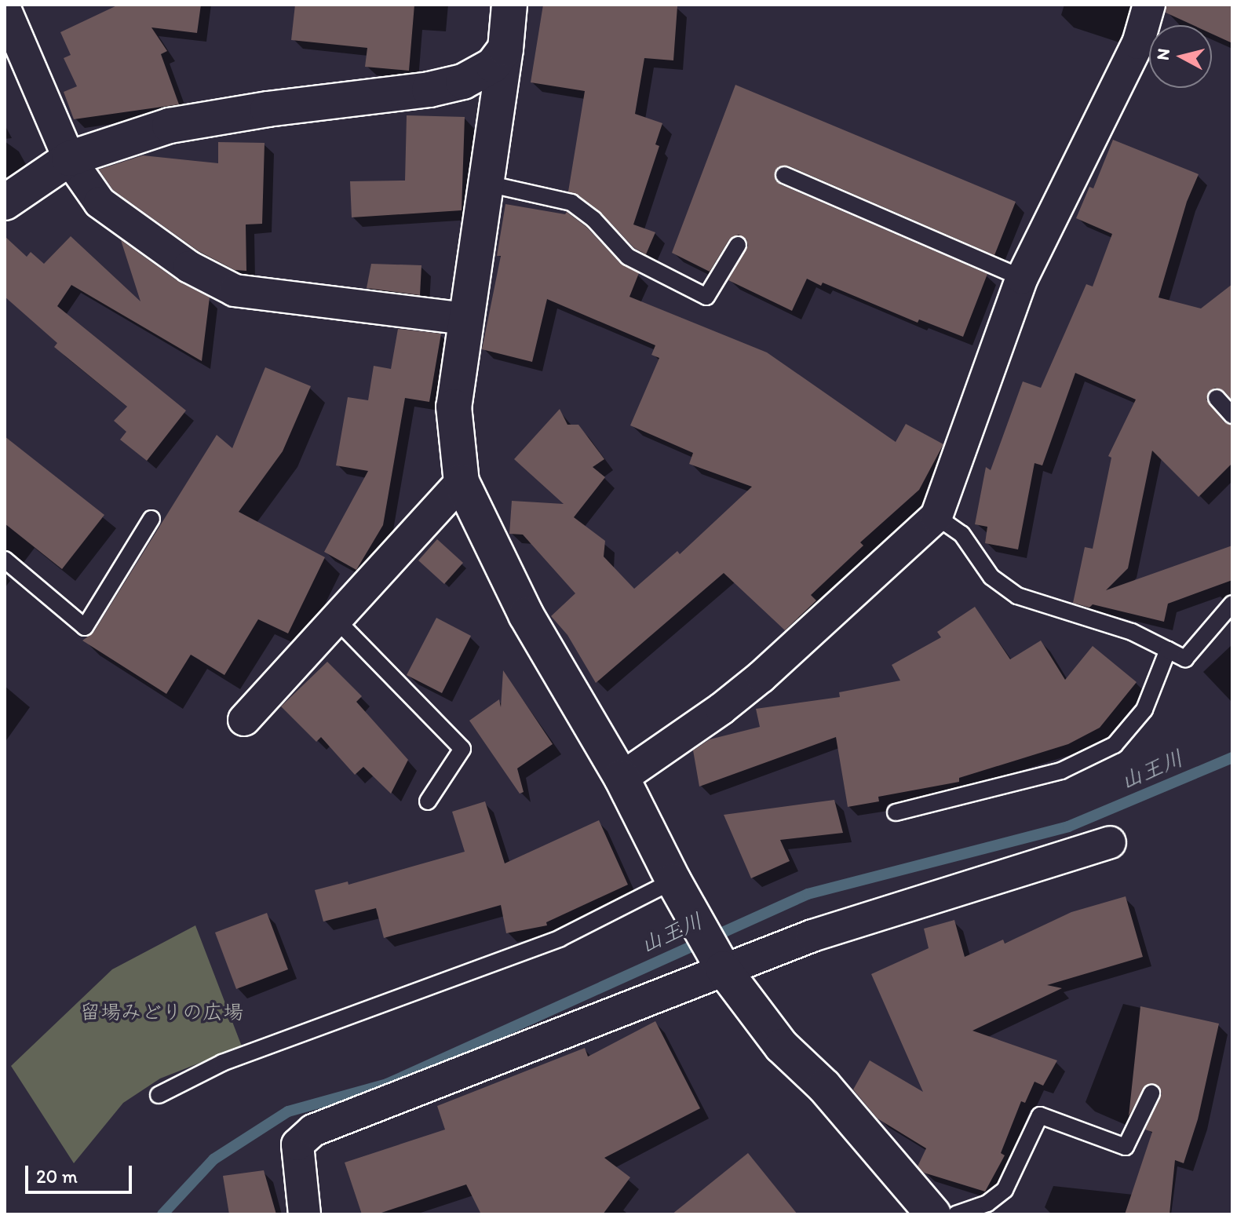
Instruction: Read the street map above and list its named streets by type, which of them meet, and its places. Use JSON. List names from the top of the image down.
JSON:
{
  "water": ["山王川"],
  "parks": ["留場みどりの広場"],
  "scale_bar": "20 m",
  "north": "left"
}
